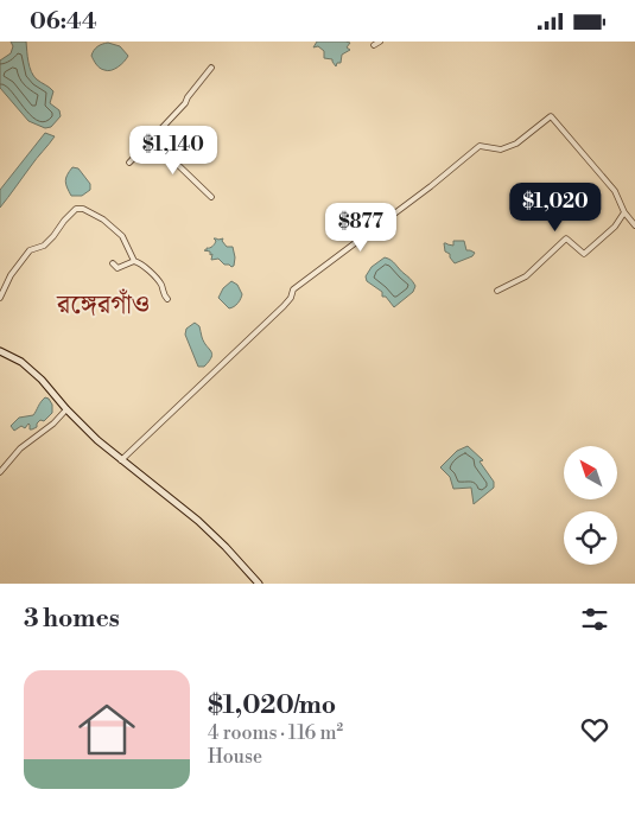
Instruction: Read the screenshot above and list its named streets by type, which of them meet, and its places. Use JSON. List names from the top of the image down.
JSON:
{
  "districts": ["রঙ্গেরগাঁও"],
  "north": "top left",
  "page": {
    "status": "06:44",
    "price": ["$1,140", "$1,020", "$877"],
    "heading": "3 homes",
    "list": [
      {
        "name": "$1,020/mo",
        "note": "4 rooms · 116 m² · House"
      }
    ]
  }
}
